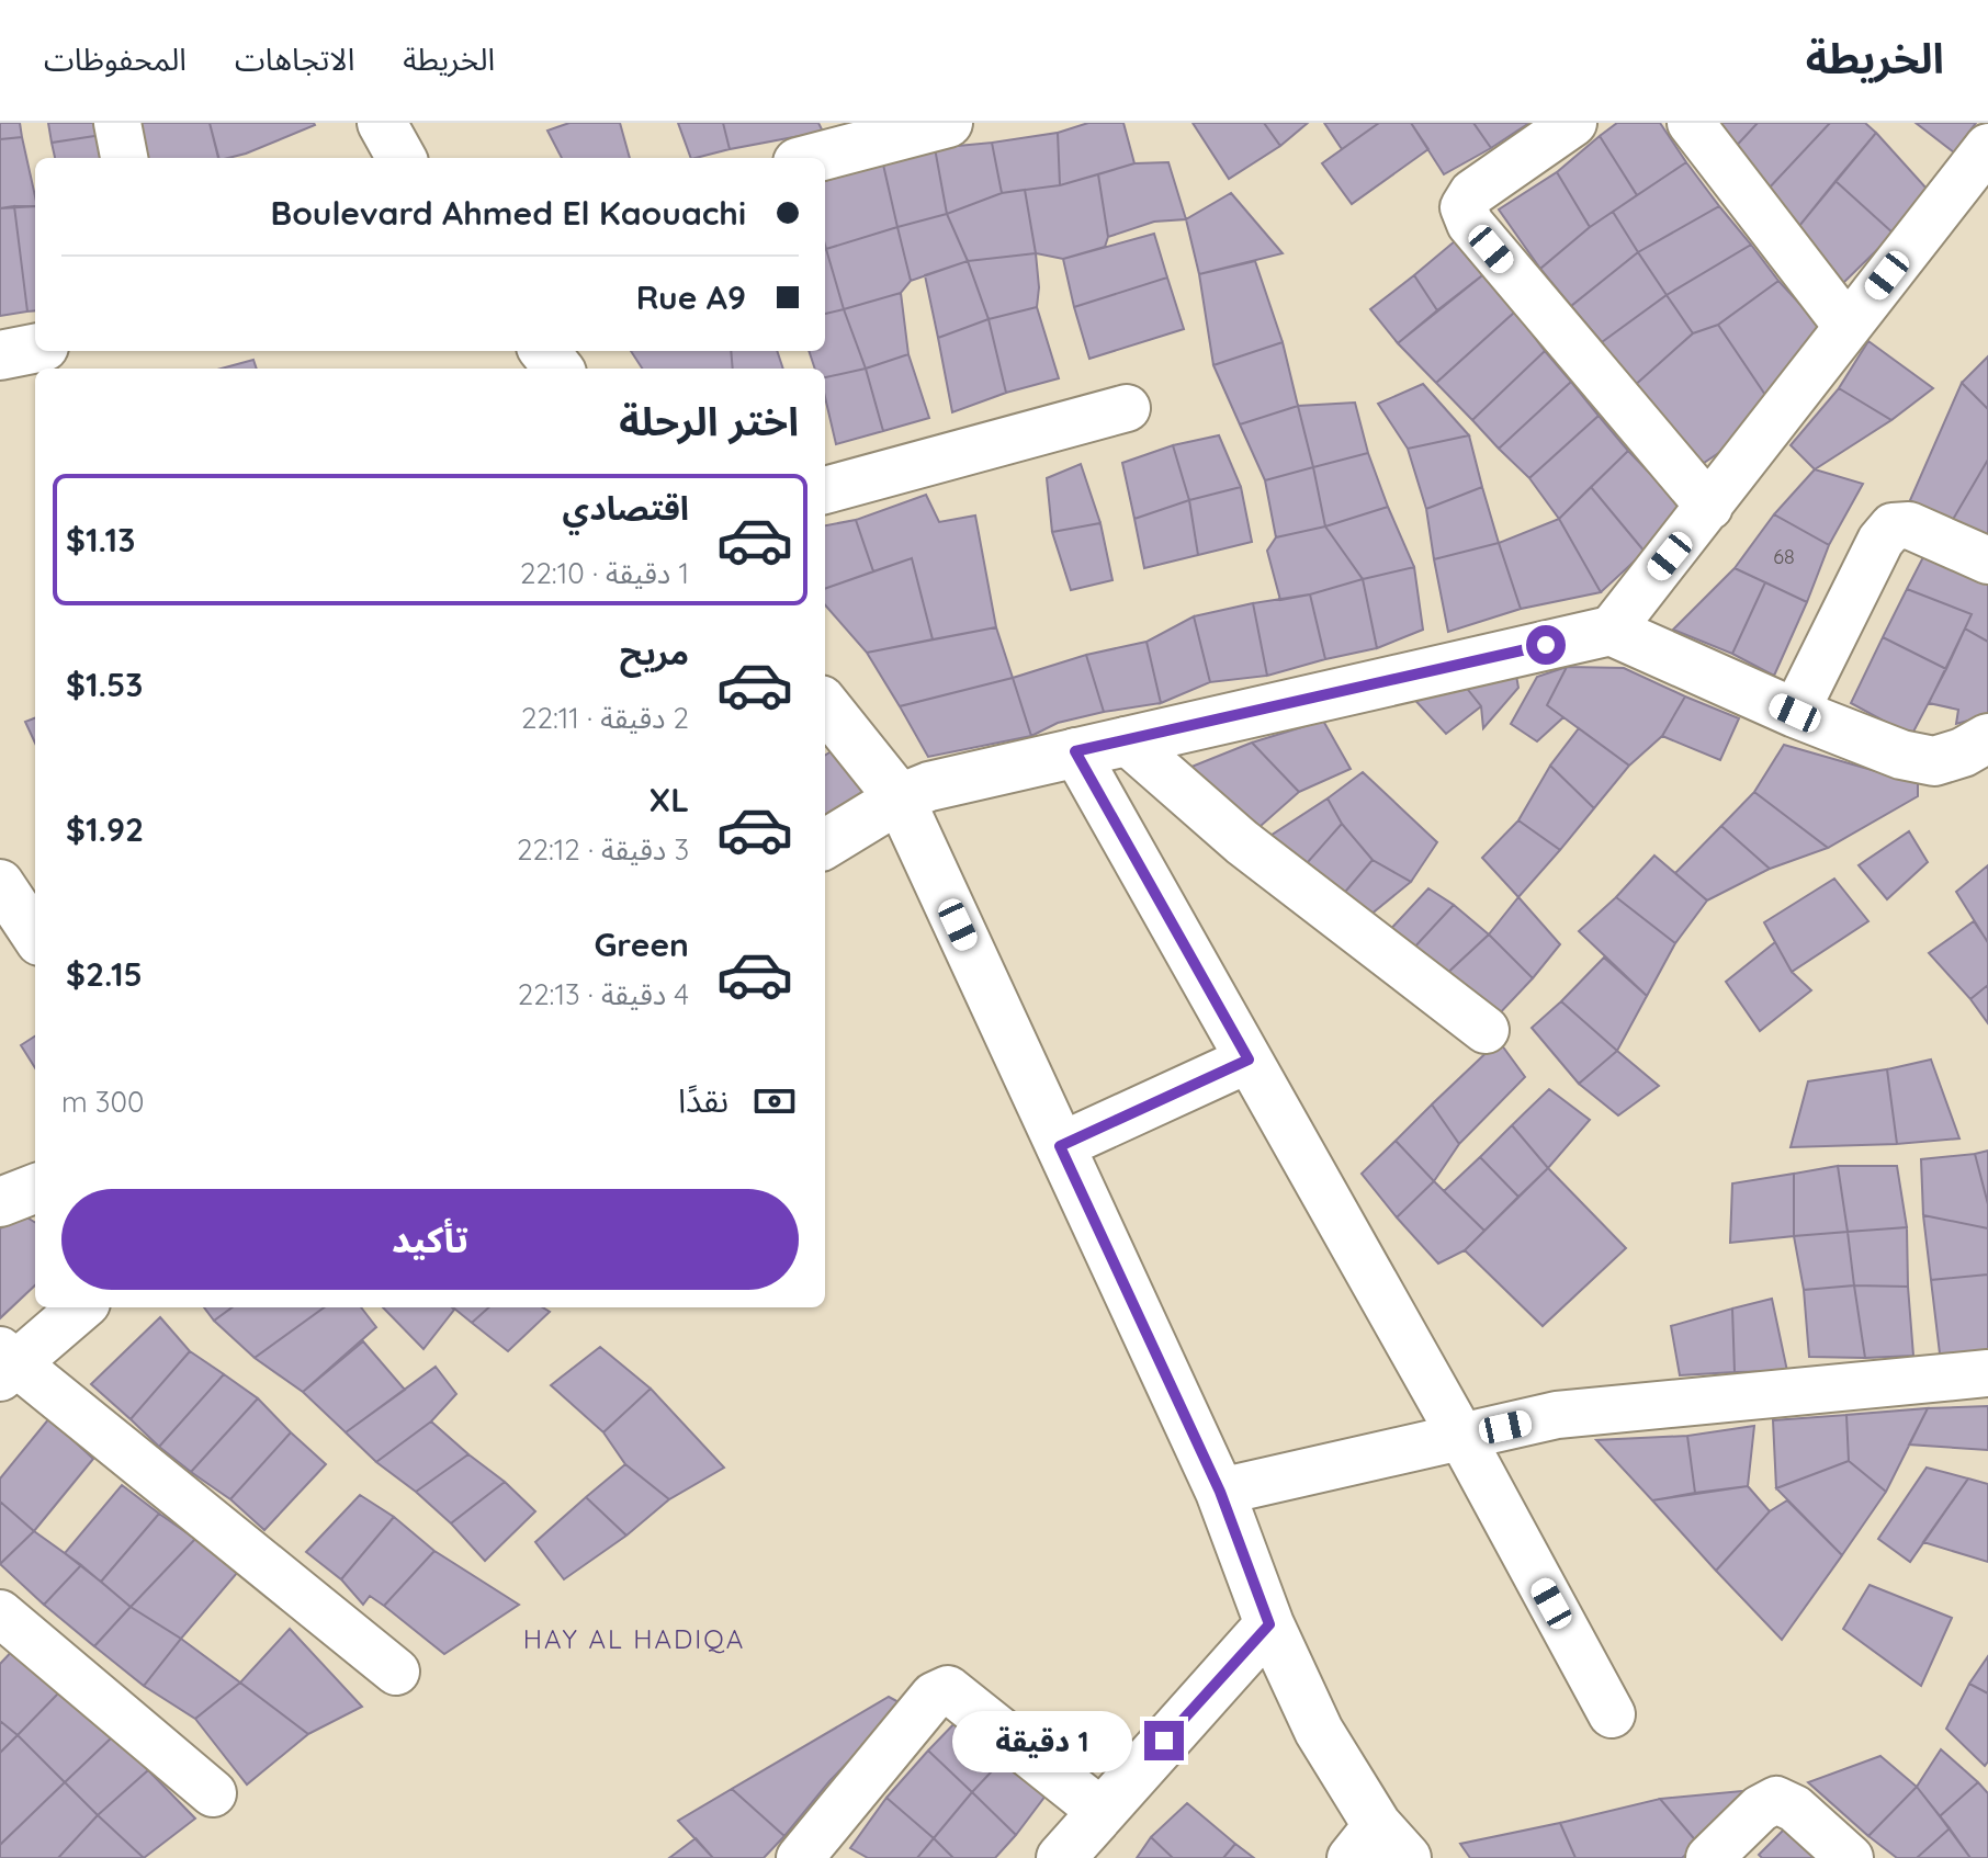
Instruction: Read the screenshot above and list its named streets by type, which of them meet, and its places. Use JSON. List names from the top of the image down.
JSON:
{
  "districts": ["HAY AL HADIQA"],
  "house_numbers": ["68"],
  "page": {
    "header": "الخريطة",
    "nav": ["الخريطة", "الاتجاهات", "المحفوظات"],
    "banner": ["Boulevard Ahmed El Kaouachi", "Rue A9"],
    "heading": "اختر الرحلة",
    "list": [
      {
        "name": "اقتصادي",
        "note": "1 دقيقة · 22:10",
        "value": "$1.13"
      },
      {
        "name": "مريح",
        "note": "2 دقيقة · 22:11",
        "value": "$1.53"
      },
      {
        "name": "XL",
        "note": "3 دقيقة · 22:12",
        "value": "$1.92"
      },
      {
        "name": "Green",
        "note": "4 دقيقة · 22:13",
        "value": "$2.15"
      }
    ],
    "pay": ["نقدًا", "300 m"],
    "buttons": "تأكيد",
    "bubble": "1 دقيقة"
  }
}
